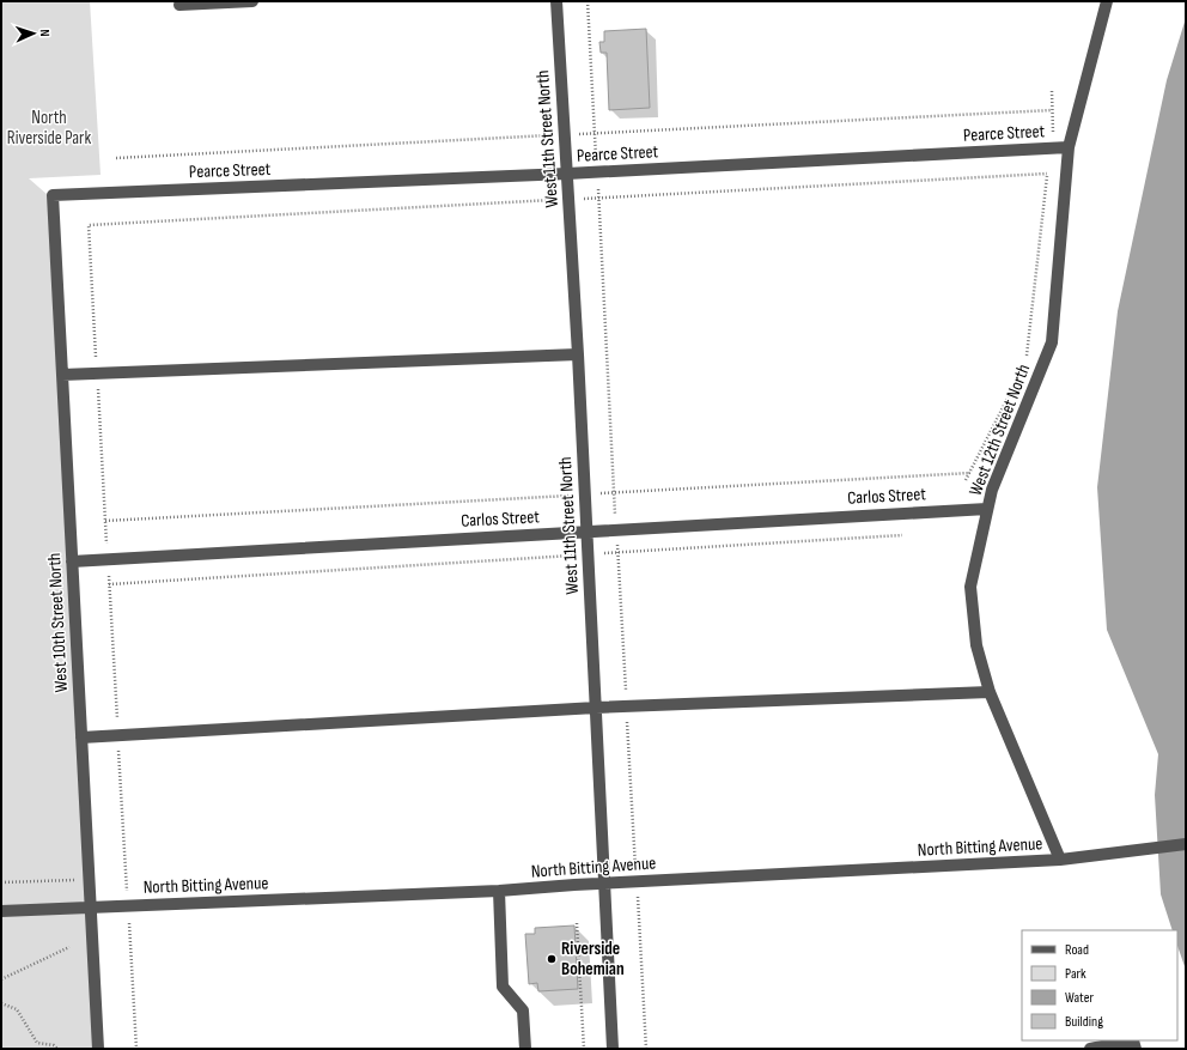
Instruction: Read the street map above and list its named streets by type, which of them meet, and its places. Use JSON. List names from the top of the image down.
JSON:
{
  "streets": {
    "street": [
      "Pearce Street",
      "West 11th Street North",
      "West 12th Street North",
      "Carlos Street",
      "West 10th Street North",
      "North Bitting Avenue"
    ]
  },
  "crossings": [
    ["Pearce Street", "West 11th Street North"],
    ["Pearce Street", "West 12th Street North"],
    ["Pearce Street", "West 10th Street North"],
    ["West 11th Street North", "Carlos Street"],
    ["West 11th Street North", "North Bitting Avenue"],
    ["West 12th Street North", "Carlos Street"],
    ["West 12th Street North", "North Bitting Avenue"],
    ["Carlos Street", "West 10th Street North"],
    ["West 10th Street North", "North Bitting Avenue"]
  ],
  "parks": ["North Riverside Park"],
  "places": ["Riverside Bohemian"],
  "legend": [
    "Road",
    "Park",
    "Water",
    "Building"
  ],
  "north": "right"
}
